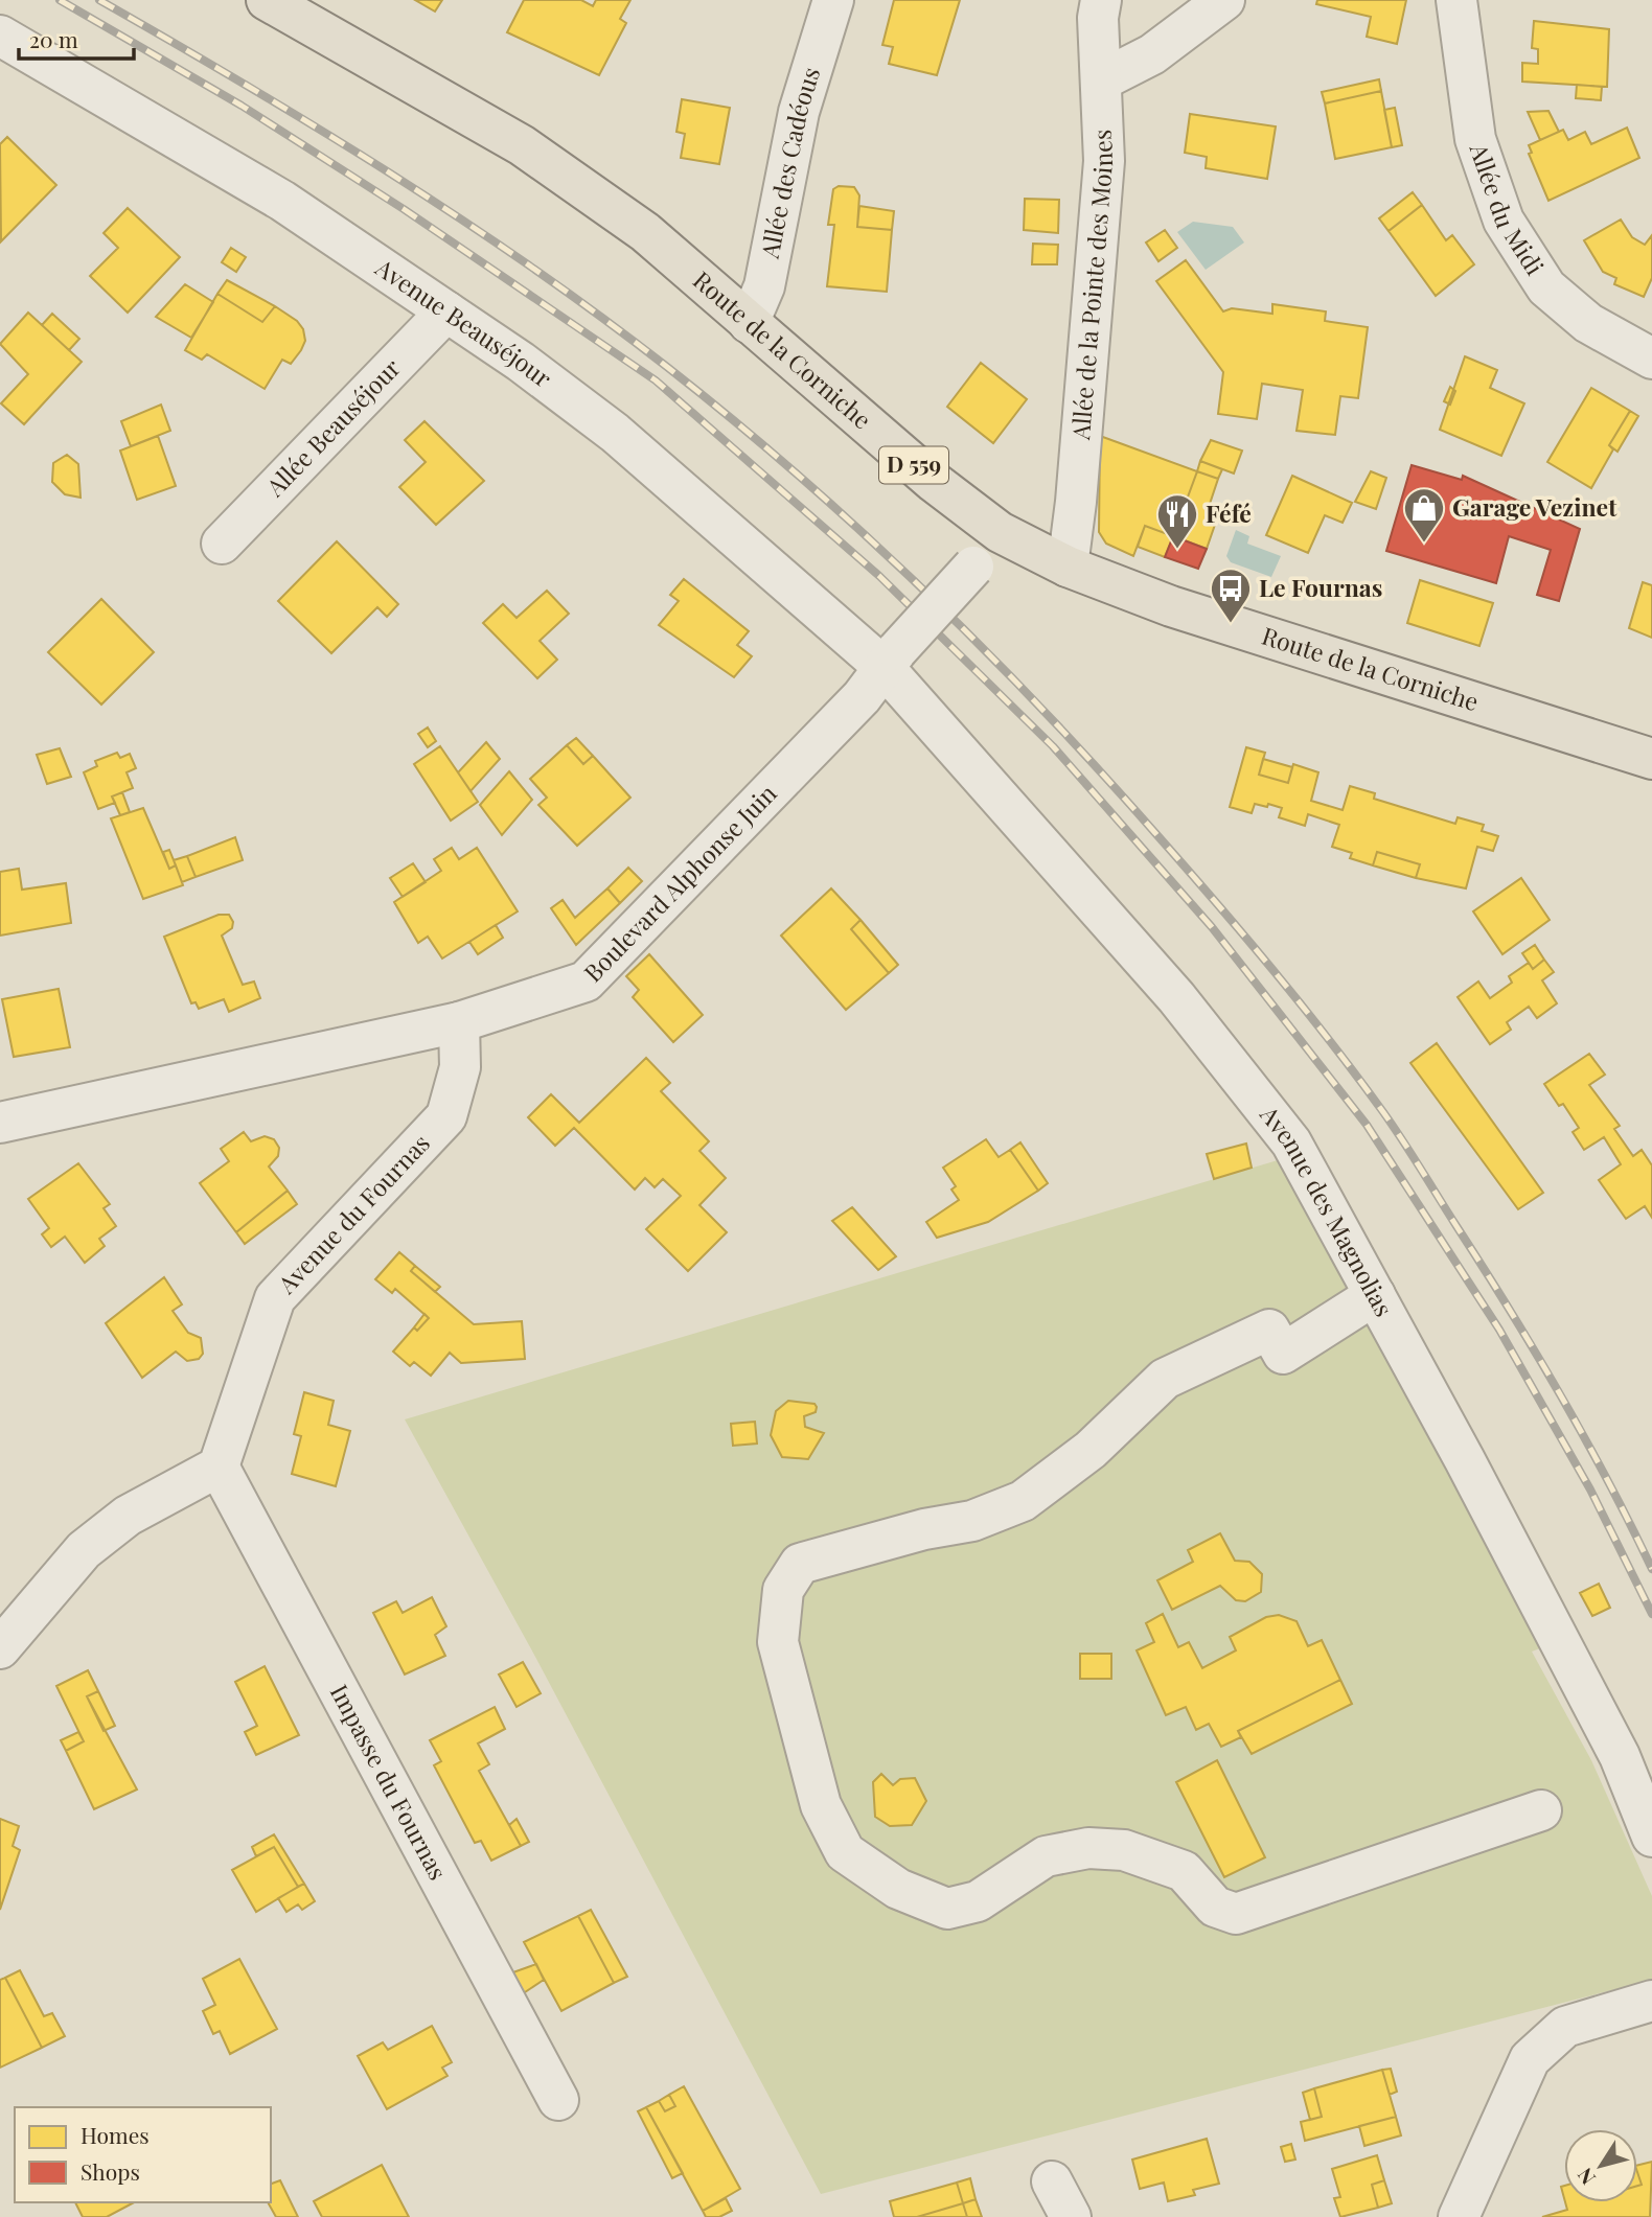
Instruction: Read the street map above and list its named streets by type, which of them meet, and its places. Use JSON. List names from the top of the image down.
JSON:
{
  "streets": {
    "main road": ["Route de la Corniche", "D 559"],
    "street": [
      "Allée des Cadéous",
      "Allée du Midi",
      "Allée de la Pointe des Moines",
      "Avenue Beauséjour",
      "Allée Beauséjour",
      "Boulevard Alphonse Juin",
      "Avenue des Magnolias",
      "Avenue du Fournas",
      "Impasse du Fournas"
    ]
  },
  "crossings": [
    ["Allée des Cadéous", "Route de la Corniche"],
    ["Allée de la Pointe des Moines", "Route de la Corniche"],
    ["Avenue Beauséjour", "Allée Beauséjour"],
    ["Avenue Beauséjour", "Boulevard Alphonse Juin"],
    ["Avenue Beauséjour", "Avenue des Magnolias"],
    ["Route de la Corniche", "Boulevard Alphonse Juin"],
    ["Boulevard Alphonse Juin", "Avenue des Magnolias"],
    ["Boulevard Alphonse Juin", "Avenue du Fournas"],
    ["Avenue du Fournas", "Impasse du Fournas"]
  ],
  "places": {
    "shop": ["Garage Vezinet"],
    "restaurant": ["Féfé"],
    "bus stop": ["Le Fournas"]
  },
  "legend": ["Homes", "Shops"],
  "scale_bar": "20 m",
  "north": "bottom left"
}
